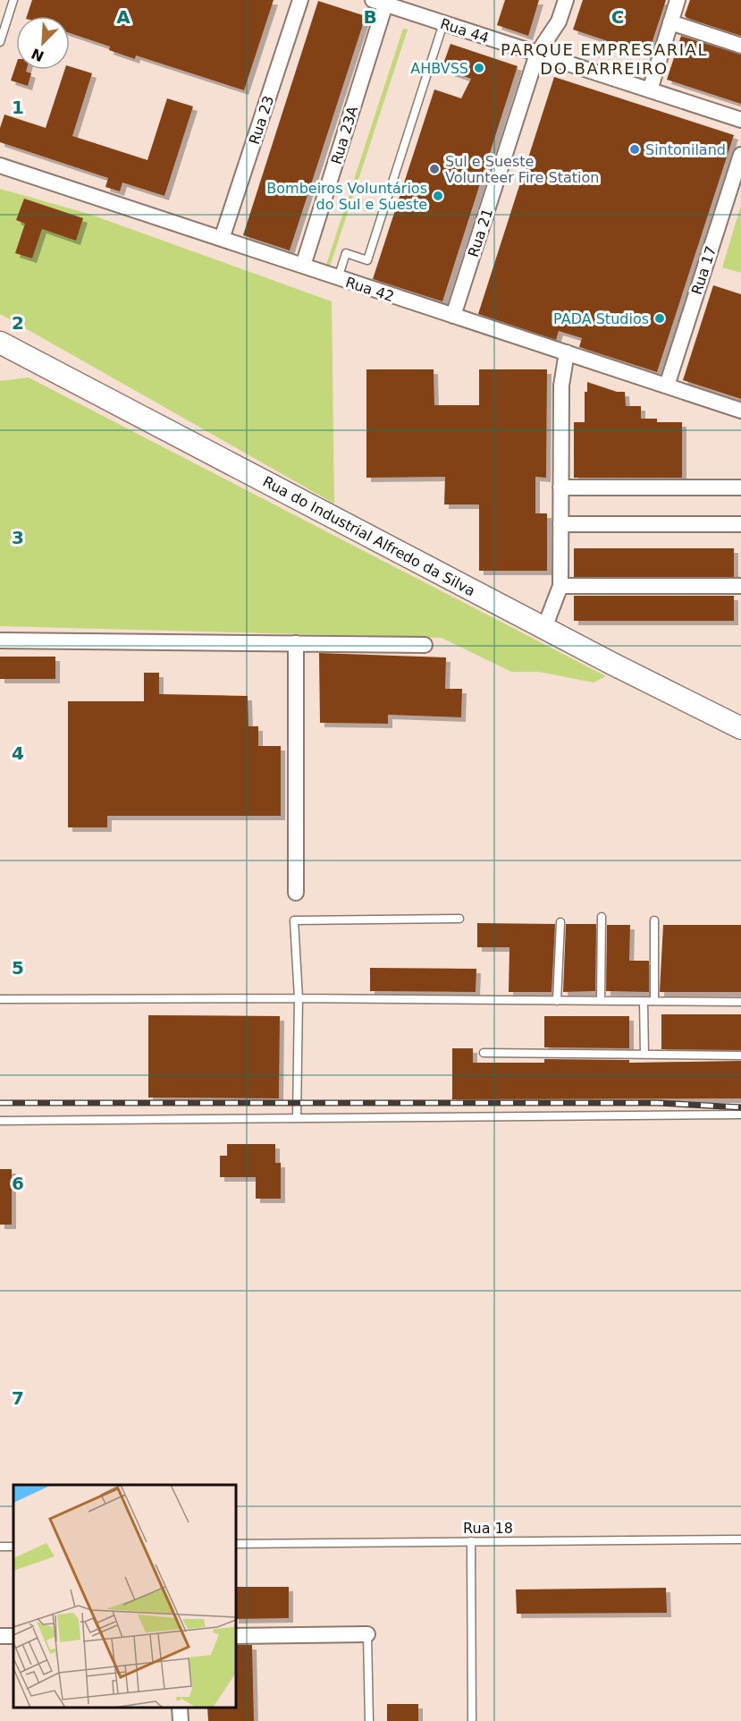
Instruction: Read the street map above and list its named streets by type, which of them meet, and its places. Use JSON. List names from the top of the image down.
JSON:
{
  "streets": {
    "street": [
      "Rua 44",
      "Rua 23",
      "Rua 23A",
      "Rua 21",
      "Rua 17",
      "Rua 42",
      "Rua do Industrial Alfredo da Silva"
    ],
    "lane": ["Rua 18"]
  },
  "crossings": [
    ["Rua 44", "Rua 23A"],
    ["Rua 44", "Rua 21"],
    ["Rua 23", "Rua 42"],
    ["Rua 23A", "Rua 42"],
    ["Rua 21", "Rua 42"],
    ["Rua 17", "Rua 42"]
  ],
  "districts": ["PARQUE EMPRESARIAL DO BARREIRO"],
  "places": [
    "AHBVSS",
    "Sintoniland",
    "Sul e Sueste Volunteer Fire Station",
    "Bombeiros Voluntários do Sul e Sueste",
    "PADA Studios"
  ],
  "north": "bottom left",
  "grid": {
    "columns": ["A", "B", "C"],
    "rows": [
      "1",
      "2",
      "3",
      "4",
      "5",
      "6",
      "7"
    ]
  }
}
